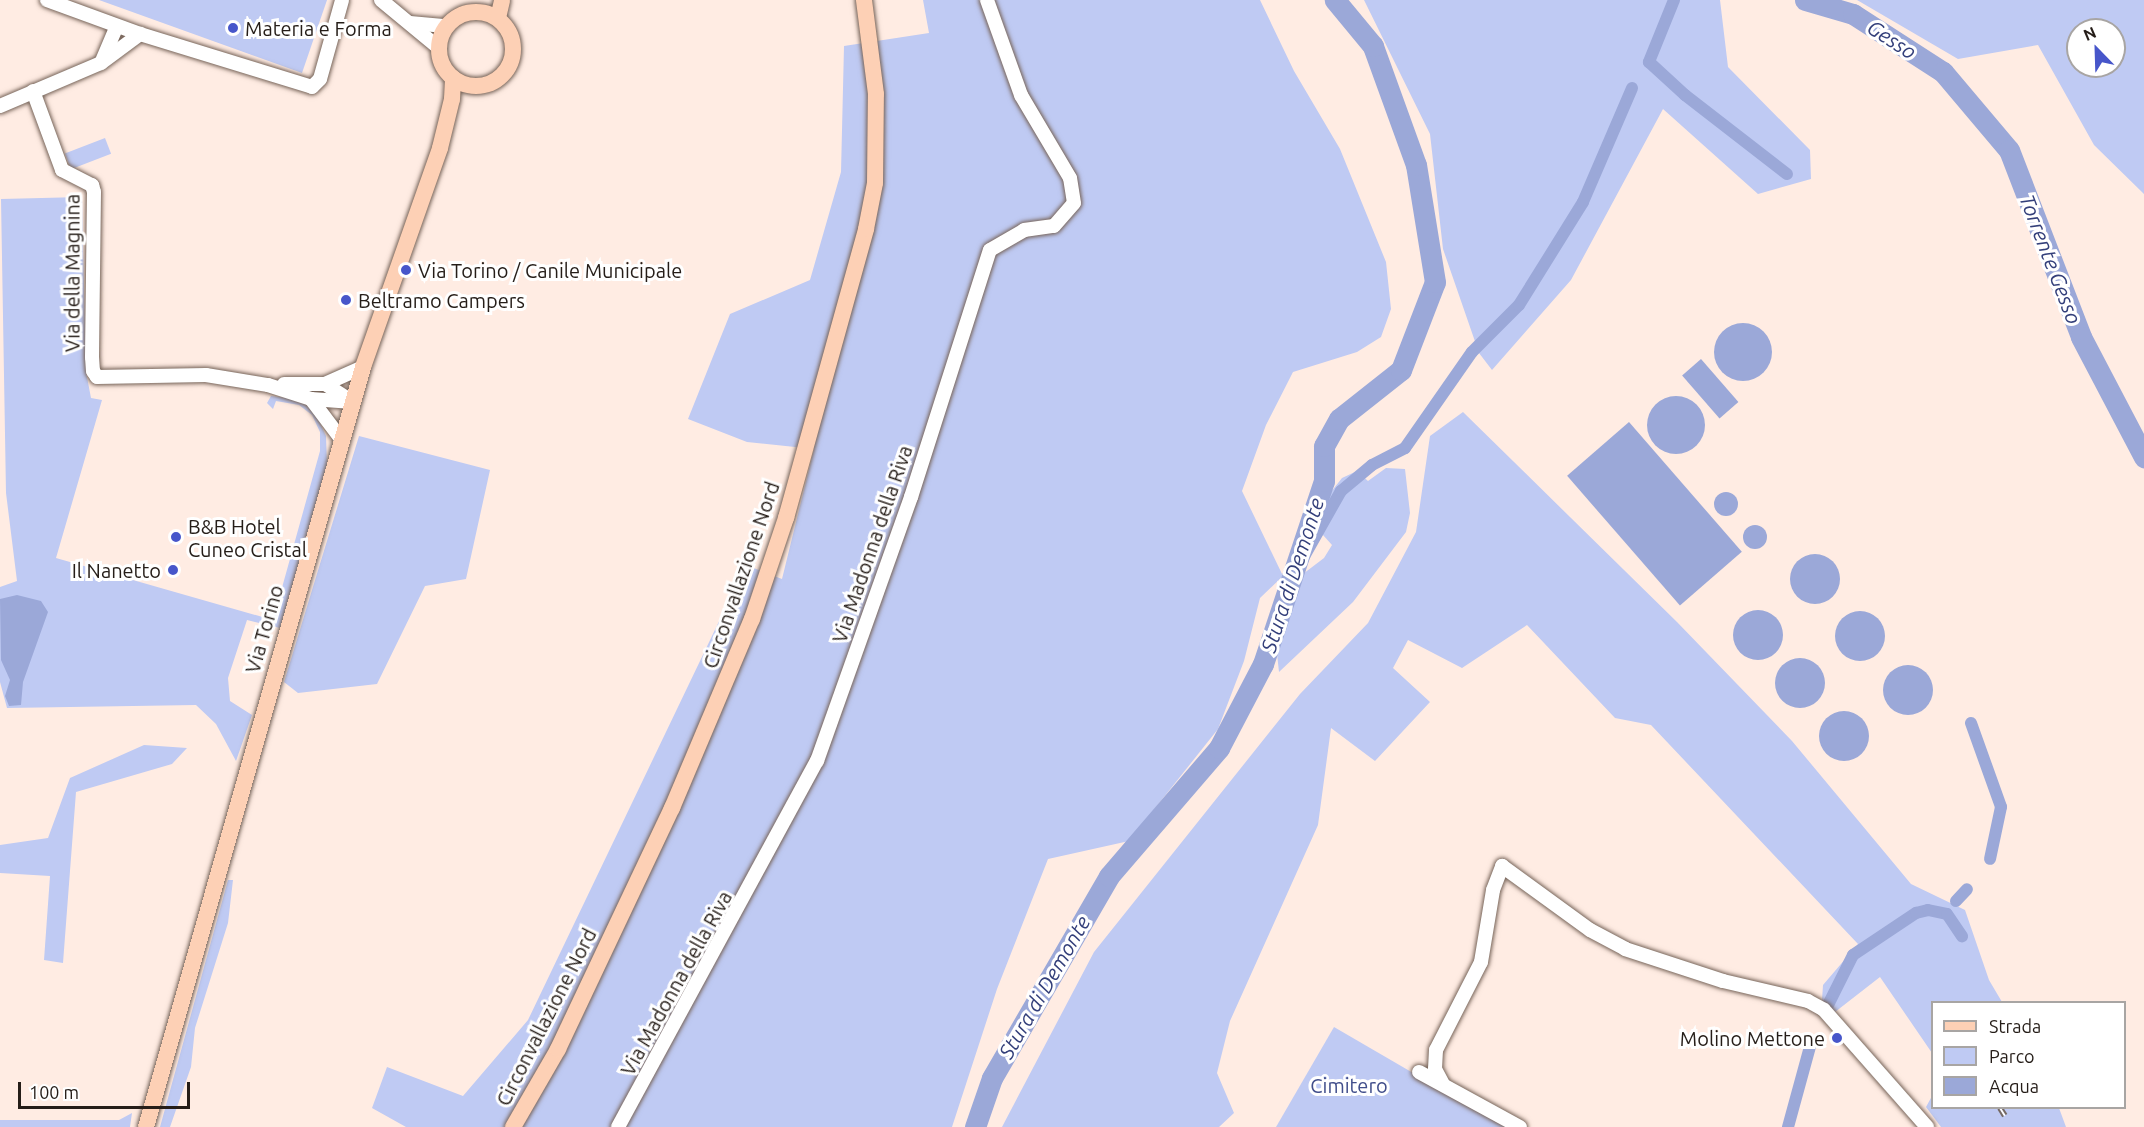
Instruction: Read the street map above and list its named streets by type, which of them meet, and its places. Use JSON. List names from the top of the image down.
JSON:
{
  "streets": {
    "main road": ["Circonvallazione Nord", "Via Torino"],
    "street": ["Via della Magnina", "Via Madonna della Riva"]
  },
  "crossings": [
    ["Via della Magnina", "Via Torino"]
  ],
  "water": ["Gesso", "Torrente Gesso", "Stura di Demonte"],
  "parks": ["Cimitero"],
  "places": [
    "Materia e Forma",
    "Via Torino / Canile Municipale",
    "Beltramo Campers",
    "B&B Hotel Cuneo Cristal",
    "Il Nanetto",
    "Molino Mettone"
  ],
  "legend": ["Strada", "Parco", "Acqua"],
  "scale_bar": "100 m",
  "north": "top left"
}
